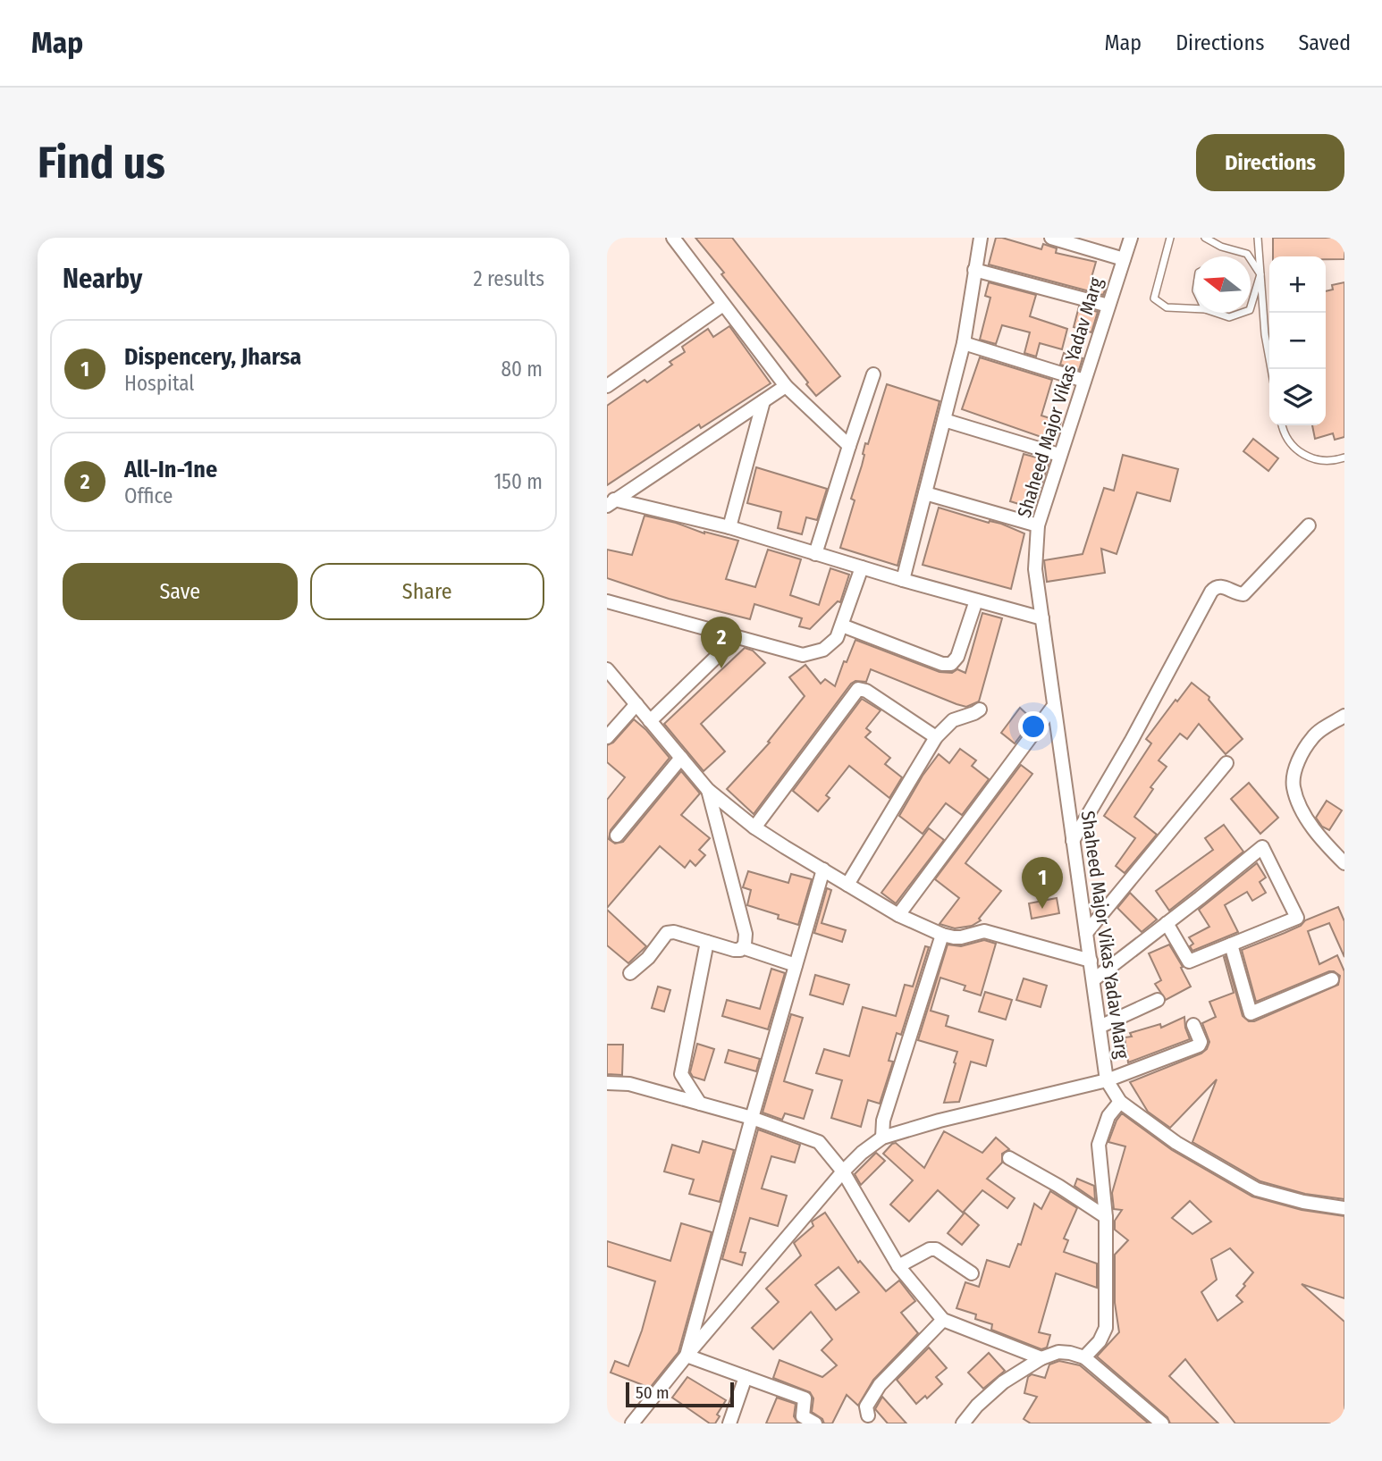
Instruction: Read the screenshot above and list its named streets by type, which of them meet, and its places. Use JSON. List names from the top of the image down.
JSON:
{
  "streets": {
    "street": ["Shaheed Major Vikas Yadav Marg"]
  },
  "scale_bar": "50 m",
  "north": "left",
  "page": {
    "header": "Map",
    "nav": ["Map", "Directions", "Saved"],
    "buttons": [
      "Directions",
      ["Save", "Share"]
    ],
    "title": "Find us",
    "heading": ["Nearby", "2 results"],
    "map_buttons": ["+", "−"],
    "list": [
      {
        "mark": "1",
        "name": "Dispencery, Jharsa",
        "note": "Hospital",
        "value": "80 m"
      },
      {
        "mark": "2",
        "name": "All-In-1ne",
        "note": "Office",
        "value": "150 m"
      }
    ],
    "pins": ["2", "1"],
    "scale": "50 m"
  }
}
